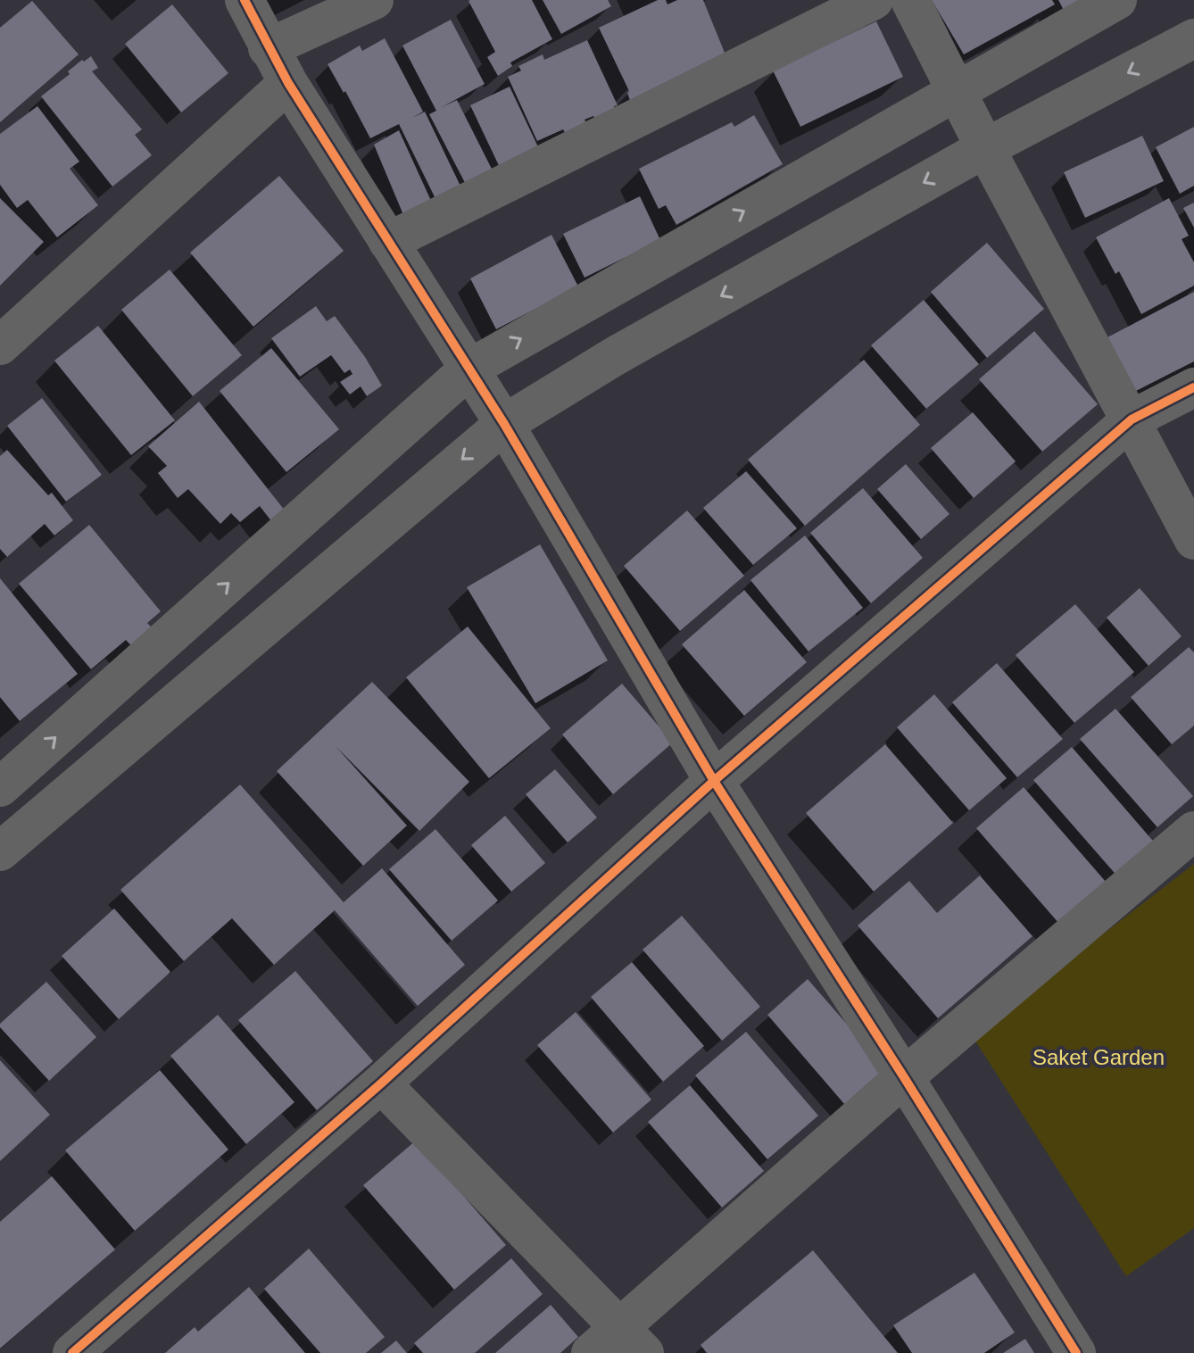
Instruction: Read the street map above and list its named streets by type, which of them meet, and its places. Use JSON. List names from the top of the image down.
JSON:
{
  "parks": ["Saket Garden"]
}
